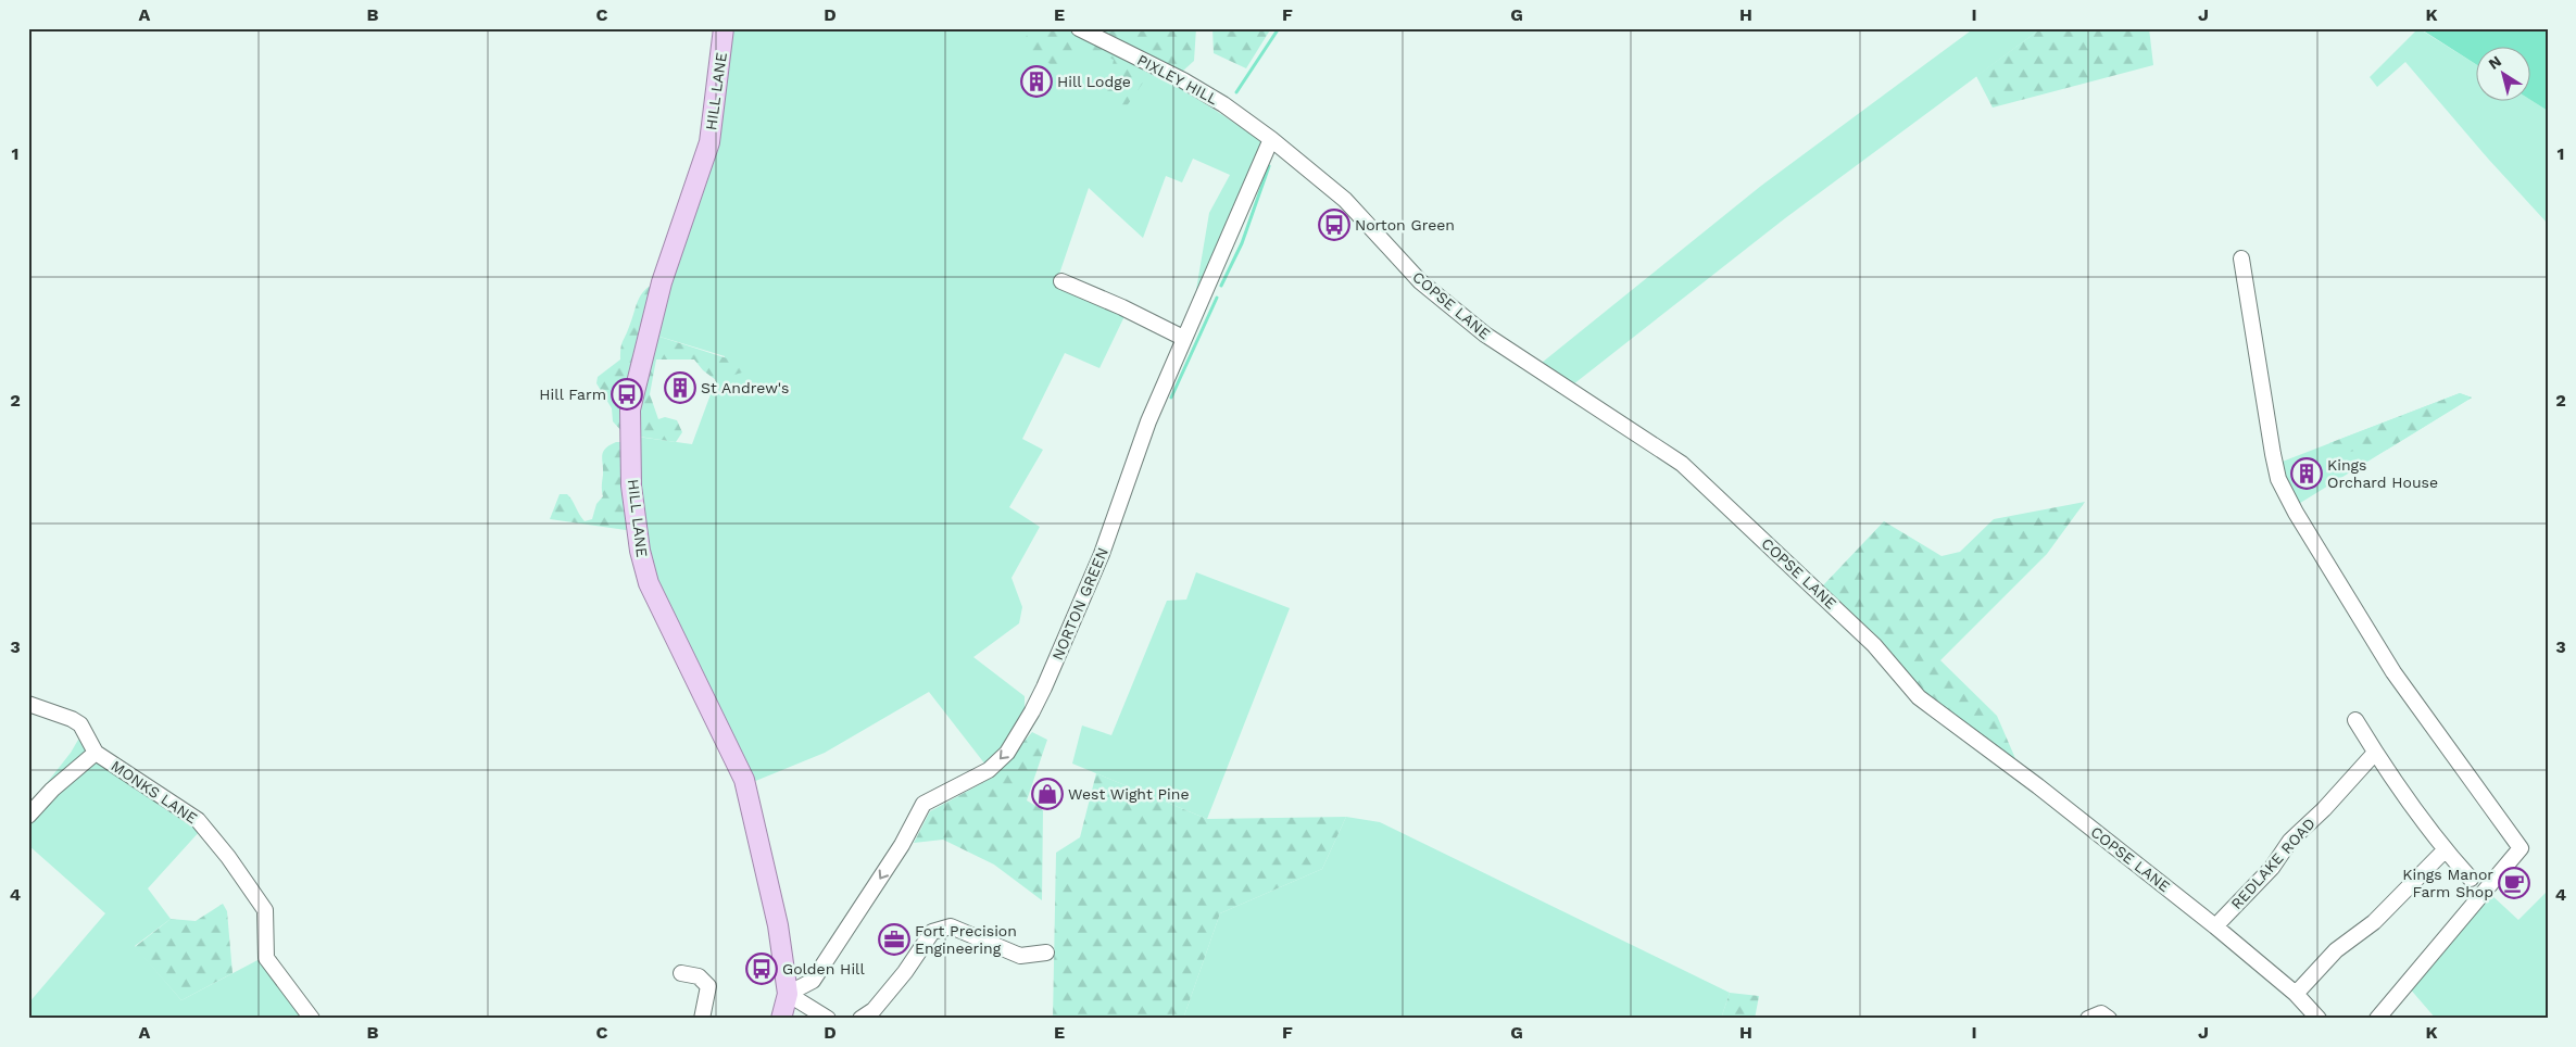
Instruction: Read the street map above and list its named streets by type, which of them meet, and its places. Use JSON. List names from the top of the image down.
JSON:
{
  "streets": {
    "main road": ["HILL LANE"],
    "street": [
      "PIXLEY HILL",
      "COPSE LANE",
      "NORTON GREEN",
      "MONKS LANE",
      "REDLAKE ROAD"
    ]
  },
  "crossings": [
    ["PIXLEY HILL", "COPSE LANE"],
    ["PIXLEY HILL", "NORTON GREEN"],
    ["HILL LANE", "NORTON GREEN"],
    ["COPSE LANE", "NORTON GREEN"],
    ["COPSE LANE", "REDLAKE ROAD"]
  ],
  "one_way": ["NORTON GREEN"],
  "places": {
    "building": ["Hill Lodge", "St Andrew's", "Kings Orchard House"],
    "bus stop": ["Norton Green", "Hill Farm", "Golden Hill"],
    "shop": ["West Wight Pine"],
    "cafe": ["Kings Manor Farm Shop"],
    "office": ["Fort Precision Engineering"]
  },
  "north": "top left",
  "grid": {
    "columns": [
      "A",
      "B",
      "C",
      "D",
      "E",
      "F",
      "G",
      "H",
      "I",
      "J",
      "K"
    ],
    "rows": [
      "1",
      "2",
      "3",
      "4"
    ]
  }
}
